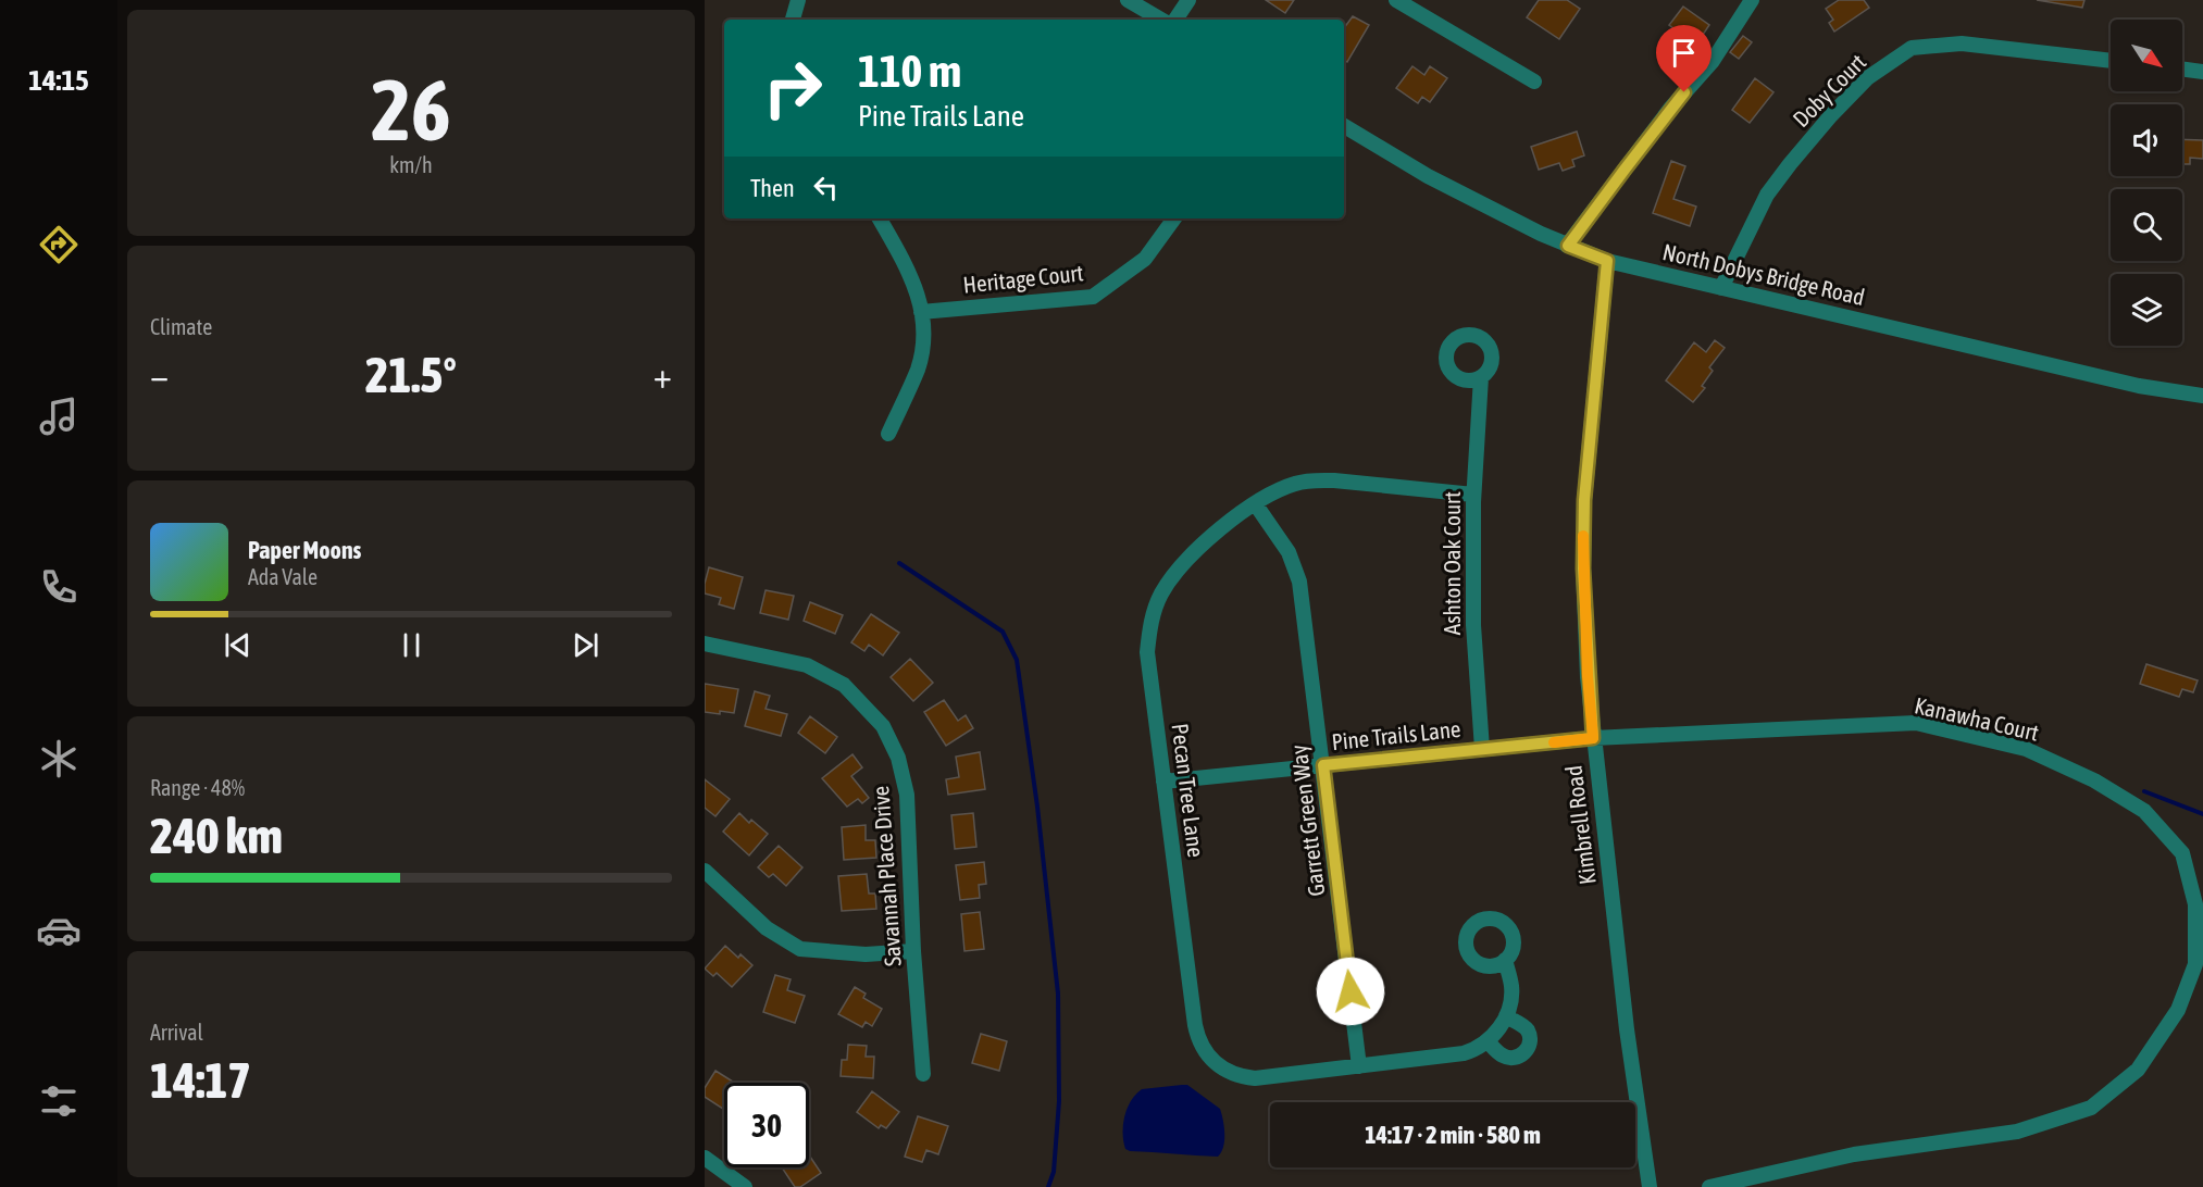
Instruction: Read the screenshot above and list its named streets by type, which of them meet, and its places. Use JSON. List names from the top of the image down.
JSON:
{
  "streets": {
    "street": [
      "Doby Court",
      "North Dobys Bridge Road",
      "Heritage Court",
      "Ashton Oak Court",
      "Kanawha Court",
      "Pine Trails Lane",
      "Pecan Tree Lane",
      "Garrett Green Way",
      "Kimbrell Road",
      "Savannah Place Drive"
    ]
  },
  "crossings": [
    ["Doby Court", "North Dobys Bridge Road"],
    ["North Dobys Bridge Road", "Kimbrell Road"],
    ["Ashton Oak Court", "Pine Trails Lane"],
    ["Ashton Oak Court", "Pecan Tree Lane"],
    ["Kanawha Court", "Pine Trails Lane"],
    ["Kanawha Court", "Kimbrell Road"],
    ["Pine Trails Lane", "Pecan Tree Lane"],
    ["Pine Trails Lane", "Garrett Green Way"],
    ["Pine Trails Lane", "Kimbrell Road"],
    ["Pecan Tree Lane", "Garrett Green Way"]
  ],
  "north": "bottom right",
  "page": {
    "tabs": "14:15",
    "tile": [
      ["26", "km/h"],
      "Climate",
      ["Range · 48%", "240 km"],
      ["Arrival", "14:17"]
    ],
    "turn": ["110 m", "Pine Trails Lane"],
    "then": "Then",
    "heat": ["−", "21.5°", "+"],
    "song": ["Paper Moons", "Ada Vale"],
    "limit": "30",
    "trip": "14:17 · 2 min · 580 m"
  }
}
